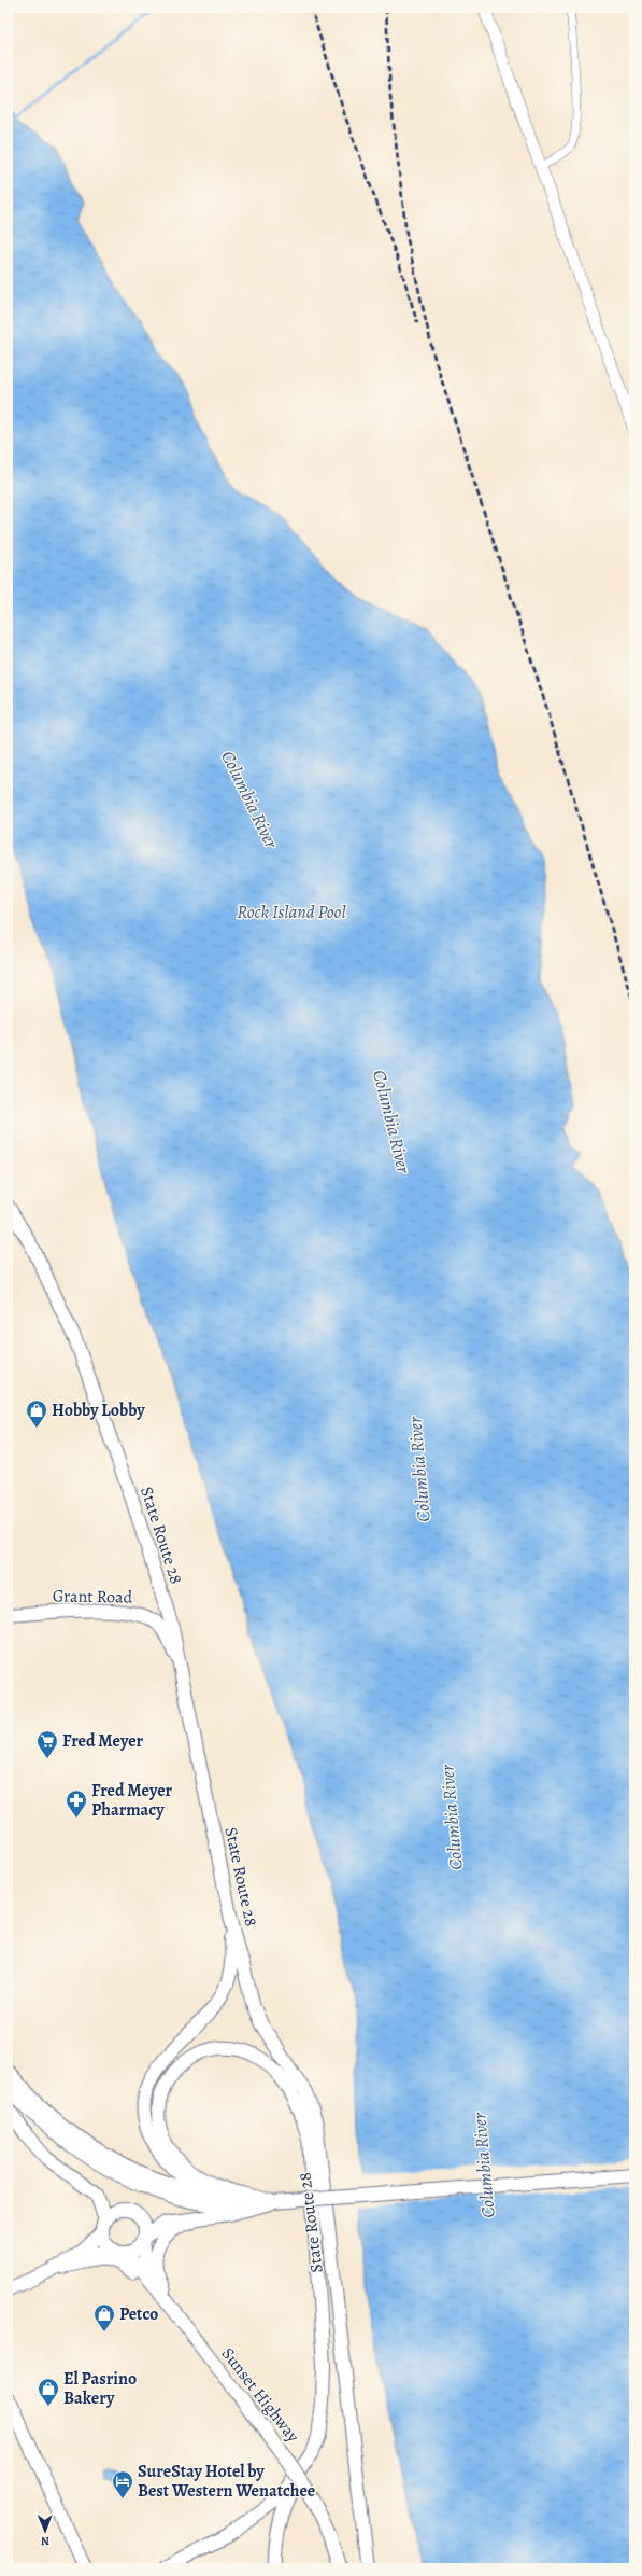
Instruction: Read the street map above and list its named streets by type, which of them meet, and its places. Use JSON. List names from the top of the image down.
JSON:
{
  "streets": {
    "main road": ["State Route 28", "Grant Road", "Sunset Highway"]
  },
  "crossings": [
    ["State Route 28", "Grant Road"]
  ],
  "water": ["Columbia River", "Rock Island Pool"],
  "places": {
    "shop": ["Hobby Lobby", "Petco", "El Pasrino Bakery"],
    "supermarket": ["Fred Meyer"],
    "pharmacy": ["Fred Meyer Pharmacy"],
    "hotel": ["SureStay Hotel by Best Western Wenatchee"]
  },
  "north": "bottom"
}
